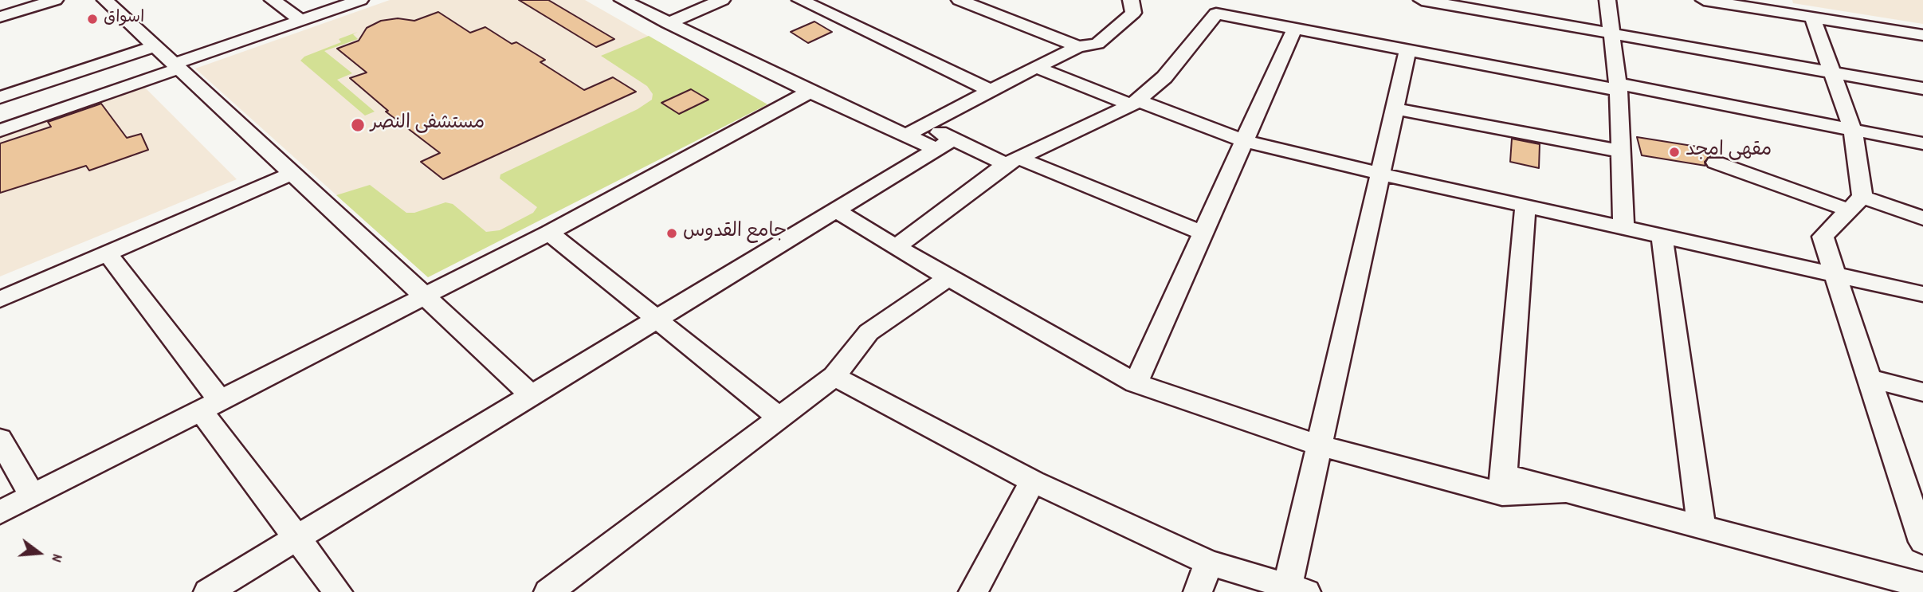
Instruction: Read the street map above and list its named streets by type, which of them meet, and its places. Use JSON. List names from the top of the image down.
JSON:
{
  "places": [
    "اسواق",
    "مستشفى النصر",
    "مقهى امجد",
    "جامع القدوس"
  ],
  "north": "right"
}
